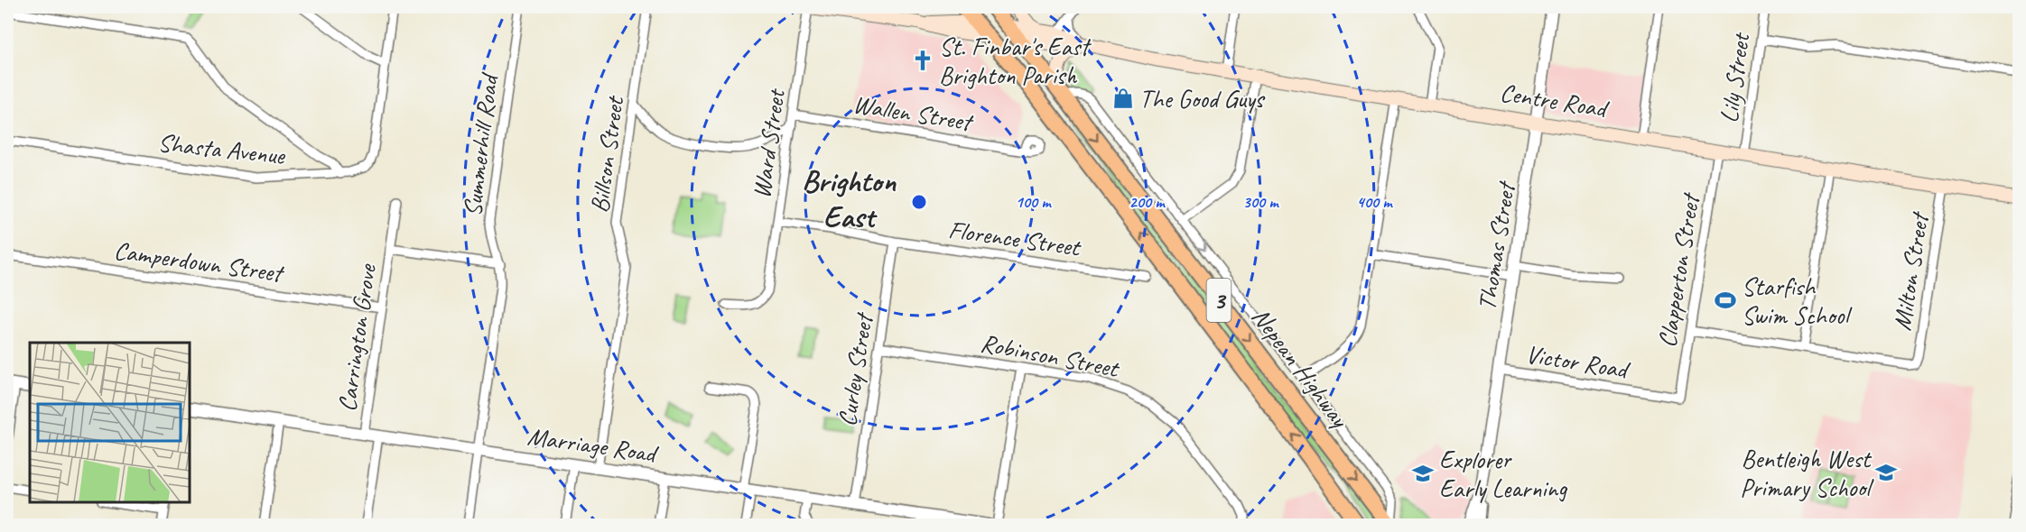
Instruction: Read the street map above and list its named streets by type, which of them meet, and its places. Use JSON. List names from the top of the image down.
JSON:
{
  "streets": {
    "highway": ["Centre Road", "3", "Nepean Highway"],
    "street": [
      "Lily Street",
      "Wallen Street",
      "Ward Street",
      "Summerhill Road",
      "Shasta Avenue",
      "Billson Street",
      "Florence Street",
      "Thomas Street",
      "Camperdown Street",
      "Clapperton Street",
      "Milton Street",
      "Carrington Grove",
      "Robinson Street",
      "Victor Road",
      "Curley Street",
      "Marriage Road"
    ]
  },
  "crossings": [
    ["Lily Street", "Centre Road"],
    ["Centre Road", "Ward Street"],
    ["Centre Road", "Thomas Street"],
    ["Centre Road", "Clapperton Street"],
    ["Centre Road", "Milton Street"],
    ["Centre Road", "Nepean Highway"],
    ["Wallen Street", "Ward Street"],
    ["Ward Street", "Florence Street"],
    ["Summerhill Road", "Carrington Grove"],
    ["Summerhill Road", "Marriage Road"],
    ["Billson Street", "Marriage Road"],
    ["Florence Street", "Curley Street"],
    ["Thomas Street", "Victor Road"],
    ["Camperdown Street", "Carrington Grove"],
    ["Clapperton Street", "Victor Road"],
    ["Carrington Grove", "Marriage Road"],
    ["Robinson Street", "Curley Street"],
    ["Curley Street", "Marriage Road"]
  ],
  "districts": ["Brighton East"],
  "places": {
    "church": ["St. Finbar's East Brighton Parish"],
    "shop": ["The Good Guys"],
    "sports": ["Starfish Swim School"],
    "school or university": ["Bentleigh West Primary School", "Explorer Early Learning"]
  },
  "rings": [
    "100 m",
    "200 m",
    "300 m",
    "400 m"
  ]
}
